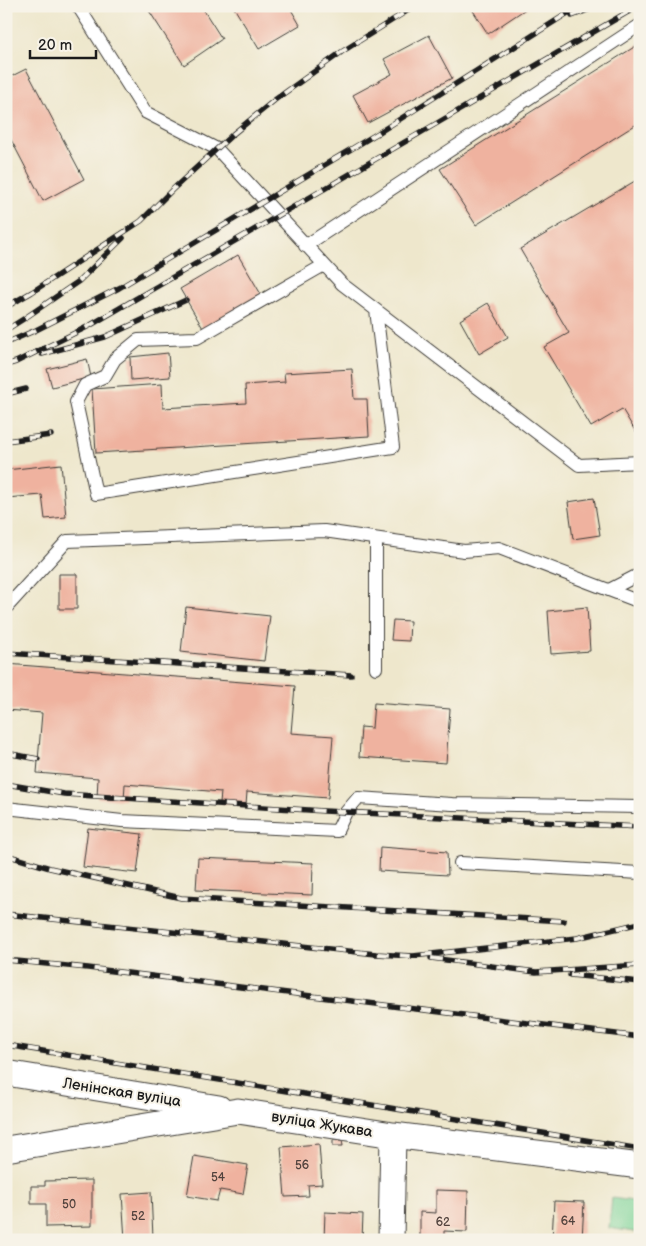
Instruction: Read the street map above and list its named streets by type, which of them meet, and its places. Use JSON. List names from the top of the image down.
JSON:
{
  "streets": {
    "street": ["Ленінская вуліца", "вуліца Жукава"]
  },
  "crossings": [
    ["Ленінская вуліца", "вуліца Жукава"]
  ],
  "house_numbers": [
    "56",
    "54",
    "50",
    "52",
    "64",
    "62"
  ],
  "scale_bar": "20 m"
}
